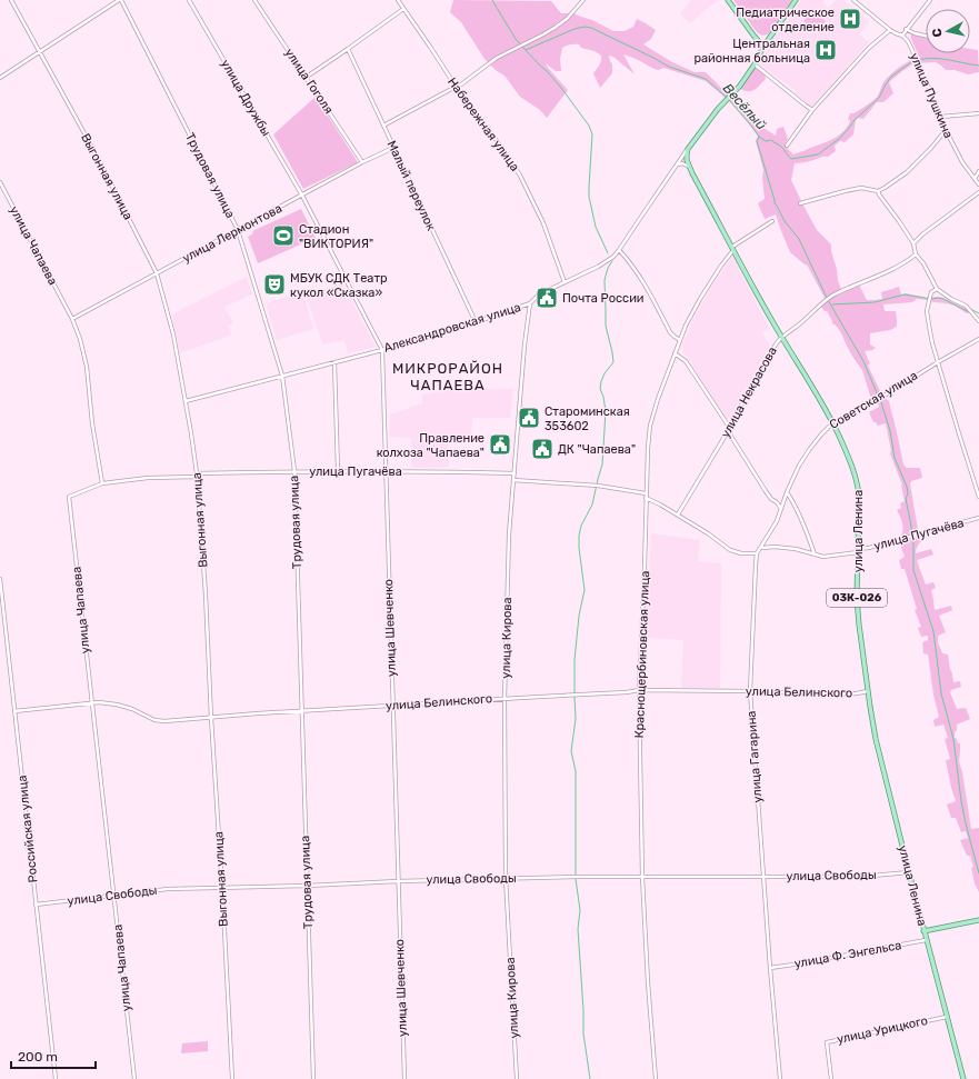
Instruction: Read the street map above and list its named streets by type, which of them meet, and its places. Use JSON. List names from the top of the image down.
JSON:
{
  "streets": {
    "main road": ["Александровская улица", "улица Ленина", "03К-026"],
    "street": [
      "улица Гоголя",
      "улица Пушкина",
      "улица Дружбы",
      "Набережная улица",
      "Трудовая улица",
      "Выгонная улица",
      "Малый переулок",
      "улица Лермонтова",
      "улица Чапаева",
      "улица Некрасова",
      "Советская улица",
      "улица Пугачёва",
      "улица Шевченко",
      "улица Кирова",
      "Краснощербиновская улица",
      "улица Белинского",
      "улица Гагарина",
      "Российская улица",
      "улица Свободы",
      "улица Ф. Энгельса",
      "улица Урицкого"
    ]
  },
  "crossings": [
    ["улица Гоголя", "улица Лермонтова"],
    ["улица Дружбы", "улица Лермонтова"],
    ["улица Дружбы", "улица Шевченко"],
    ["Набережная улица", "Александровская улица"],
    ["Трудовая улица", "улица Лермонтова"],
    ["Трудовая улица", "Александровская улица"],
    ["Трудовая улица", "улица Пугачёва"],
    ["Трудовая улица", "улица Белинского"],
    ["Трудовая улица", "улица Свободы"],
    ["Выгонная улица", "улица Лермонтова"],
    ["Выгонная улица", "Александровская улица"],
    ["Выгонная улица", "улица Пугачёва"],
    ["Выгонная улица", "улица Белинского"],
    ["Выгонная улица", "улица Свободы"],
    ["Малый переулок", "улица Лермонтова"],
    ["Малый переулок", "Александровская улица"],
    ["улица Лермонтова", "улица Чапаева"],
    ["улица Лермонтова", "улица Шевченко"],
    ["улица Чапаева", "улица Пугачёва"],
    ["улица Чапаева", "улица Белинского"],
    ["улица Чапаева", "улица Свободы"],
    ["Александровская улица", "улица Ленина"],
    ["Александровская улица", "улица Шевченко"],
    ["Александровская улица", "улица Кирова"],
    ["улица Некрасова", "улица Ленина"],
    ["Советская улица", "улица Ленина"],
    ["улица Пугачёва", "улица Ленина"],
    ["улица Пугачёва", "улица Шевченко"],
    ["улица Пугачёва", "улица Кирова"],
    ["улица Ленина", "Краснощербиновская улица"],
    ["улица Ленина", "улица Белинского"],
    ["улица Ленина", "улица Свободы"],
    ["улица Ленина", "улица Ф. Энгельса"],
    ["улица Ленина", "улица Урицкого"],
    ["улица Шевченко", "улица Белинского"],
    ["улица Шевченко", "улица Свободы"],
    ["улица Кирова", "улица Белинского"],
    ["улица Кирова", "улица Свободы"],
    ["Краснощербиновская улица", "улица Белинского"],
    ["Краснощербиновская улица", "улица Свободы"],
    ["улица Белинского", "улица Гагарина"],
    ["улица Белинского", "Российская улица"],
    ["улица Гагарина", "улица Свободы"],
    ["улица Гагарина", "улица Ф. Энгельса"],
    ["Российская улица", "улица Свободы"]
  ],
  "districts": ["МИКРОРАЙОН ЧАПАЕВА"],
  "water": ["Весёлый"],
  "places": {
    "hospital": ["Педиатрическое отделение", "Центральная районная больница"],
    "sports": ["Стадион \"ВИКТОРИЯ\""],
    "theatre": ["МБУК СДК Театр кукол «Сказка»"],
    "public building": [
      "Почта России",
      "Староминская 353602",
      "Правление колхоза \"Чапаева\"",
      "ДК \"Чапаева\""
    ]
  },
  "scale_bar": "200 m",
  "north": "left"
}
